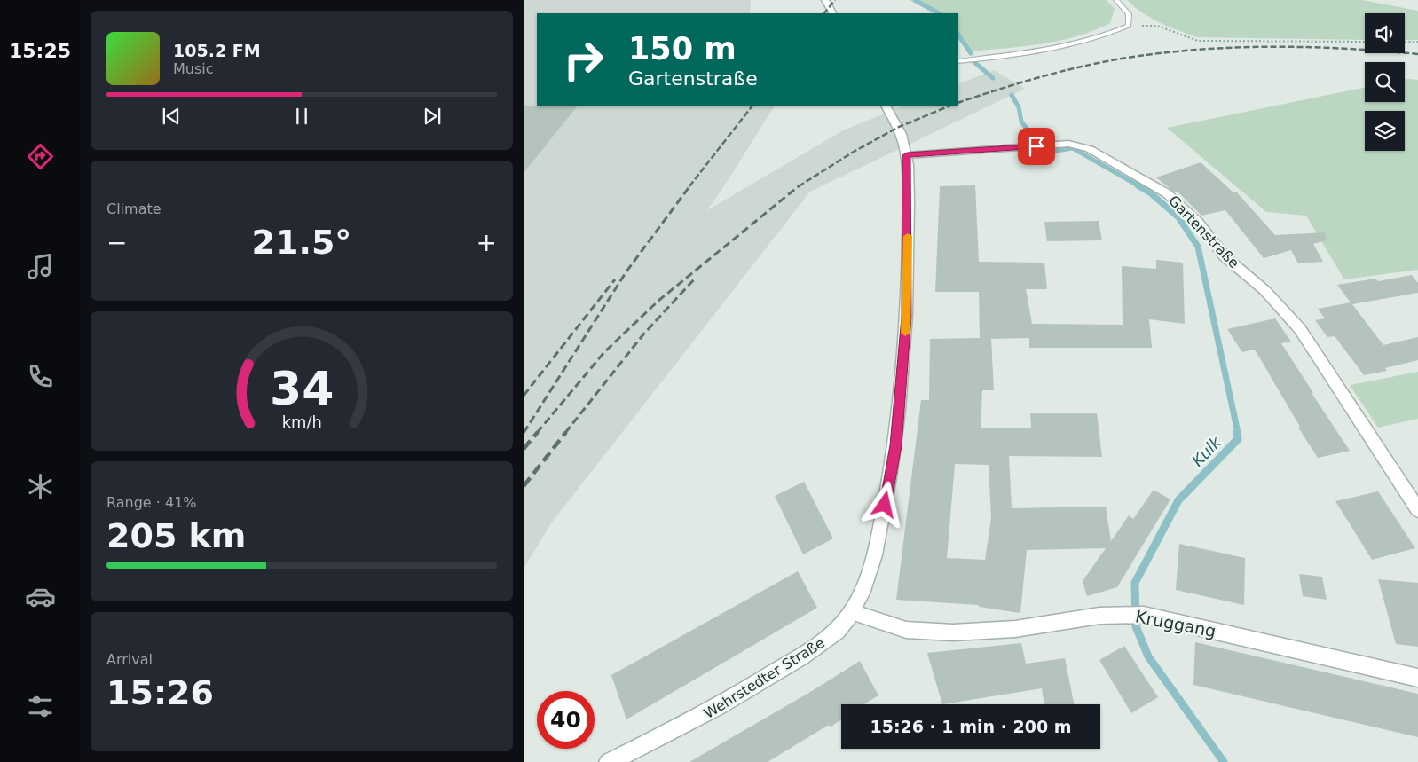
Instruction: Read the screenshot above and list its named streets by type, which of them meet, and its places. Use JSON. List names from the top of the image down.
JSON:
{
  "streets": {
    "street": ["Gartenstraße", "Kruggang", "Wehrstedter Straße"]
  },
  "crossings": [
    ["Gartenstraße", "Wehrstedter Straße"],
    ["Kruggang", "Wehrstedter Straße"]
  ],
  "water": ["Kulk"],
  "page": {
    "tabs": "15:25",
    "turn": ["150 m", "Gartenstraße"],
    "song": ["105.2 FM", "Music"],
    "tile": [
      "Climate",
      ["Range · 41%", "205 km"],
      ["Arrival", "15:26"]
    ],
    "heat": ["−", "21.5°", "+"],
    "limit": "40",
    "trip": "15:26 · 1 min · 200 m",
    "gauge": ["34", "km/h"]
  }
}
